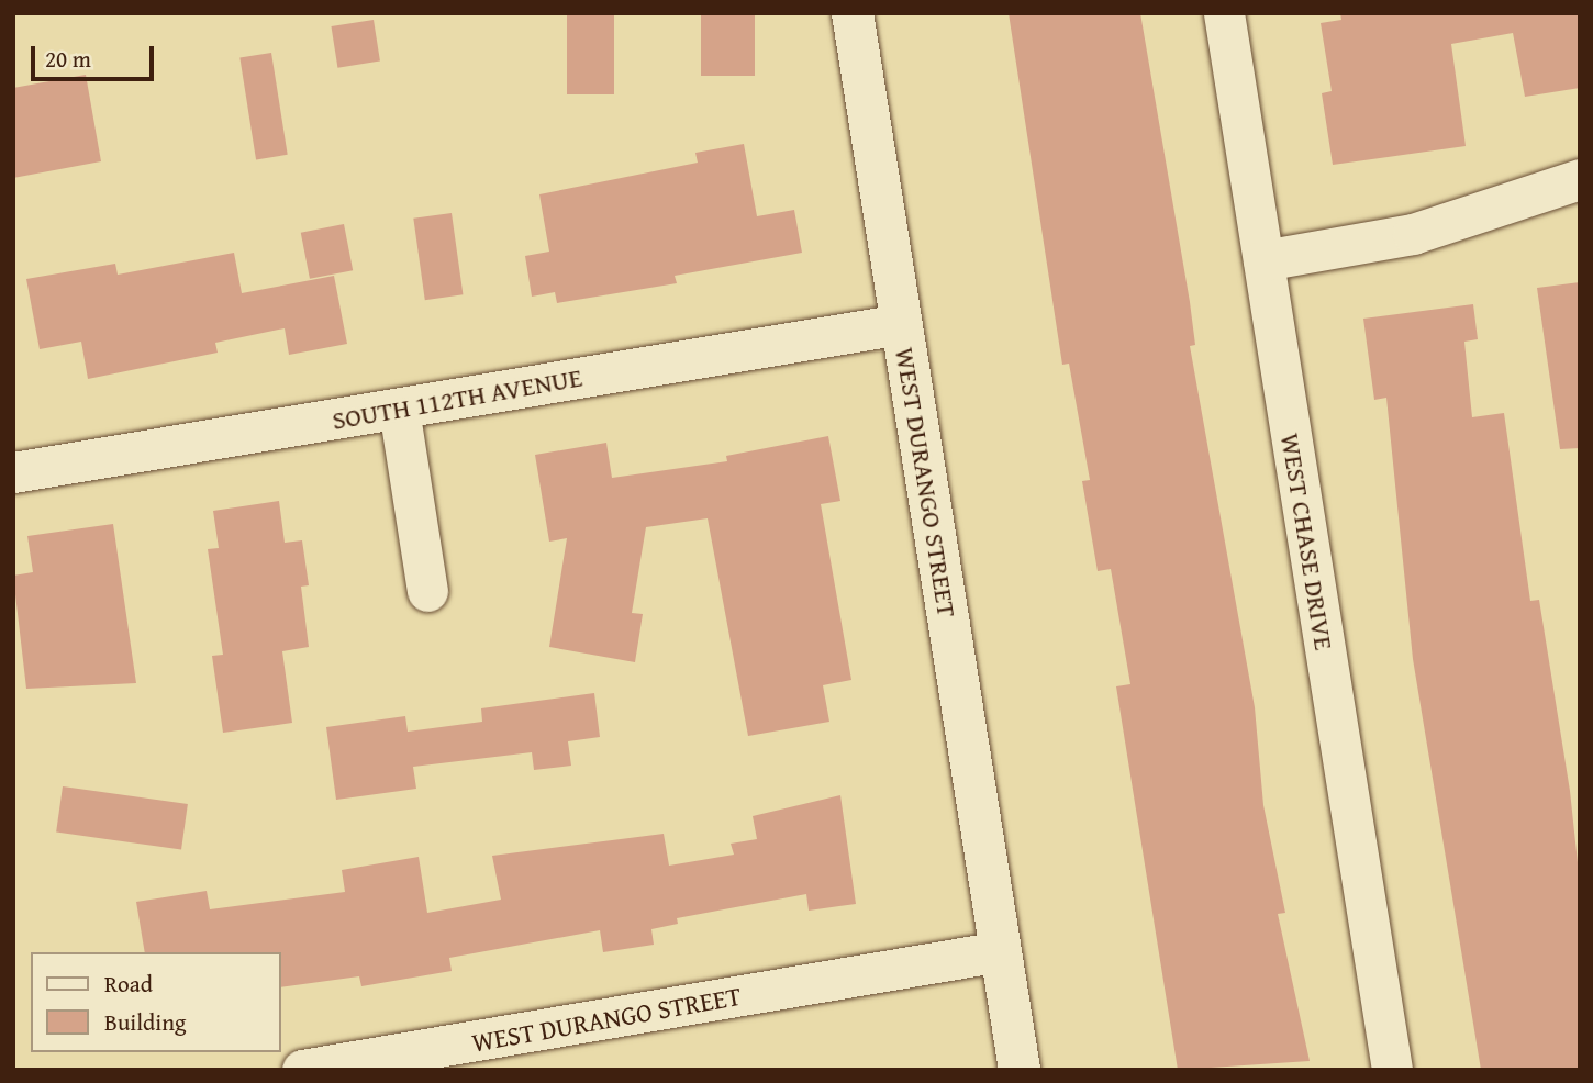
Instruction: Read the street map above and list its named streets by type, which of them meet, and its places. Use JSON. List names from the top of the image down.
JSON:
{
  "streets": {
    "street": ["SOUTH 112TH AVENUE", "WEST DURANGO STREET", "WEST CHASE DRIVE"]
  },
  "crossings": [
    ["SOUTH 112TH AVENUE", "WEST DURANGO STREET"]
  ],
  "legend": ["Road", "Building"],
  "scale_bar": "20 m"
}
